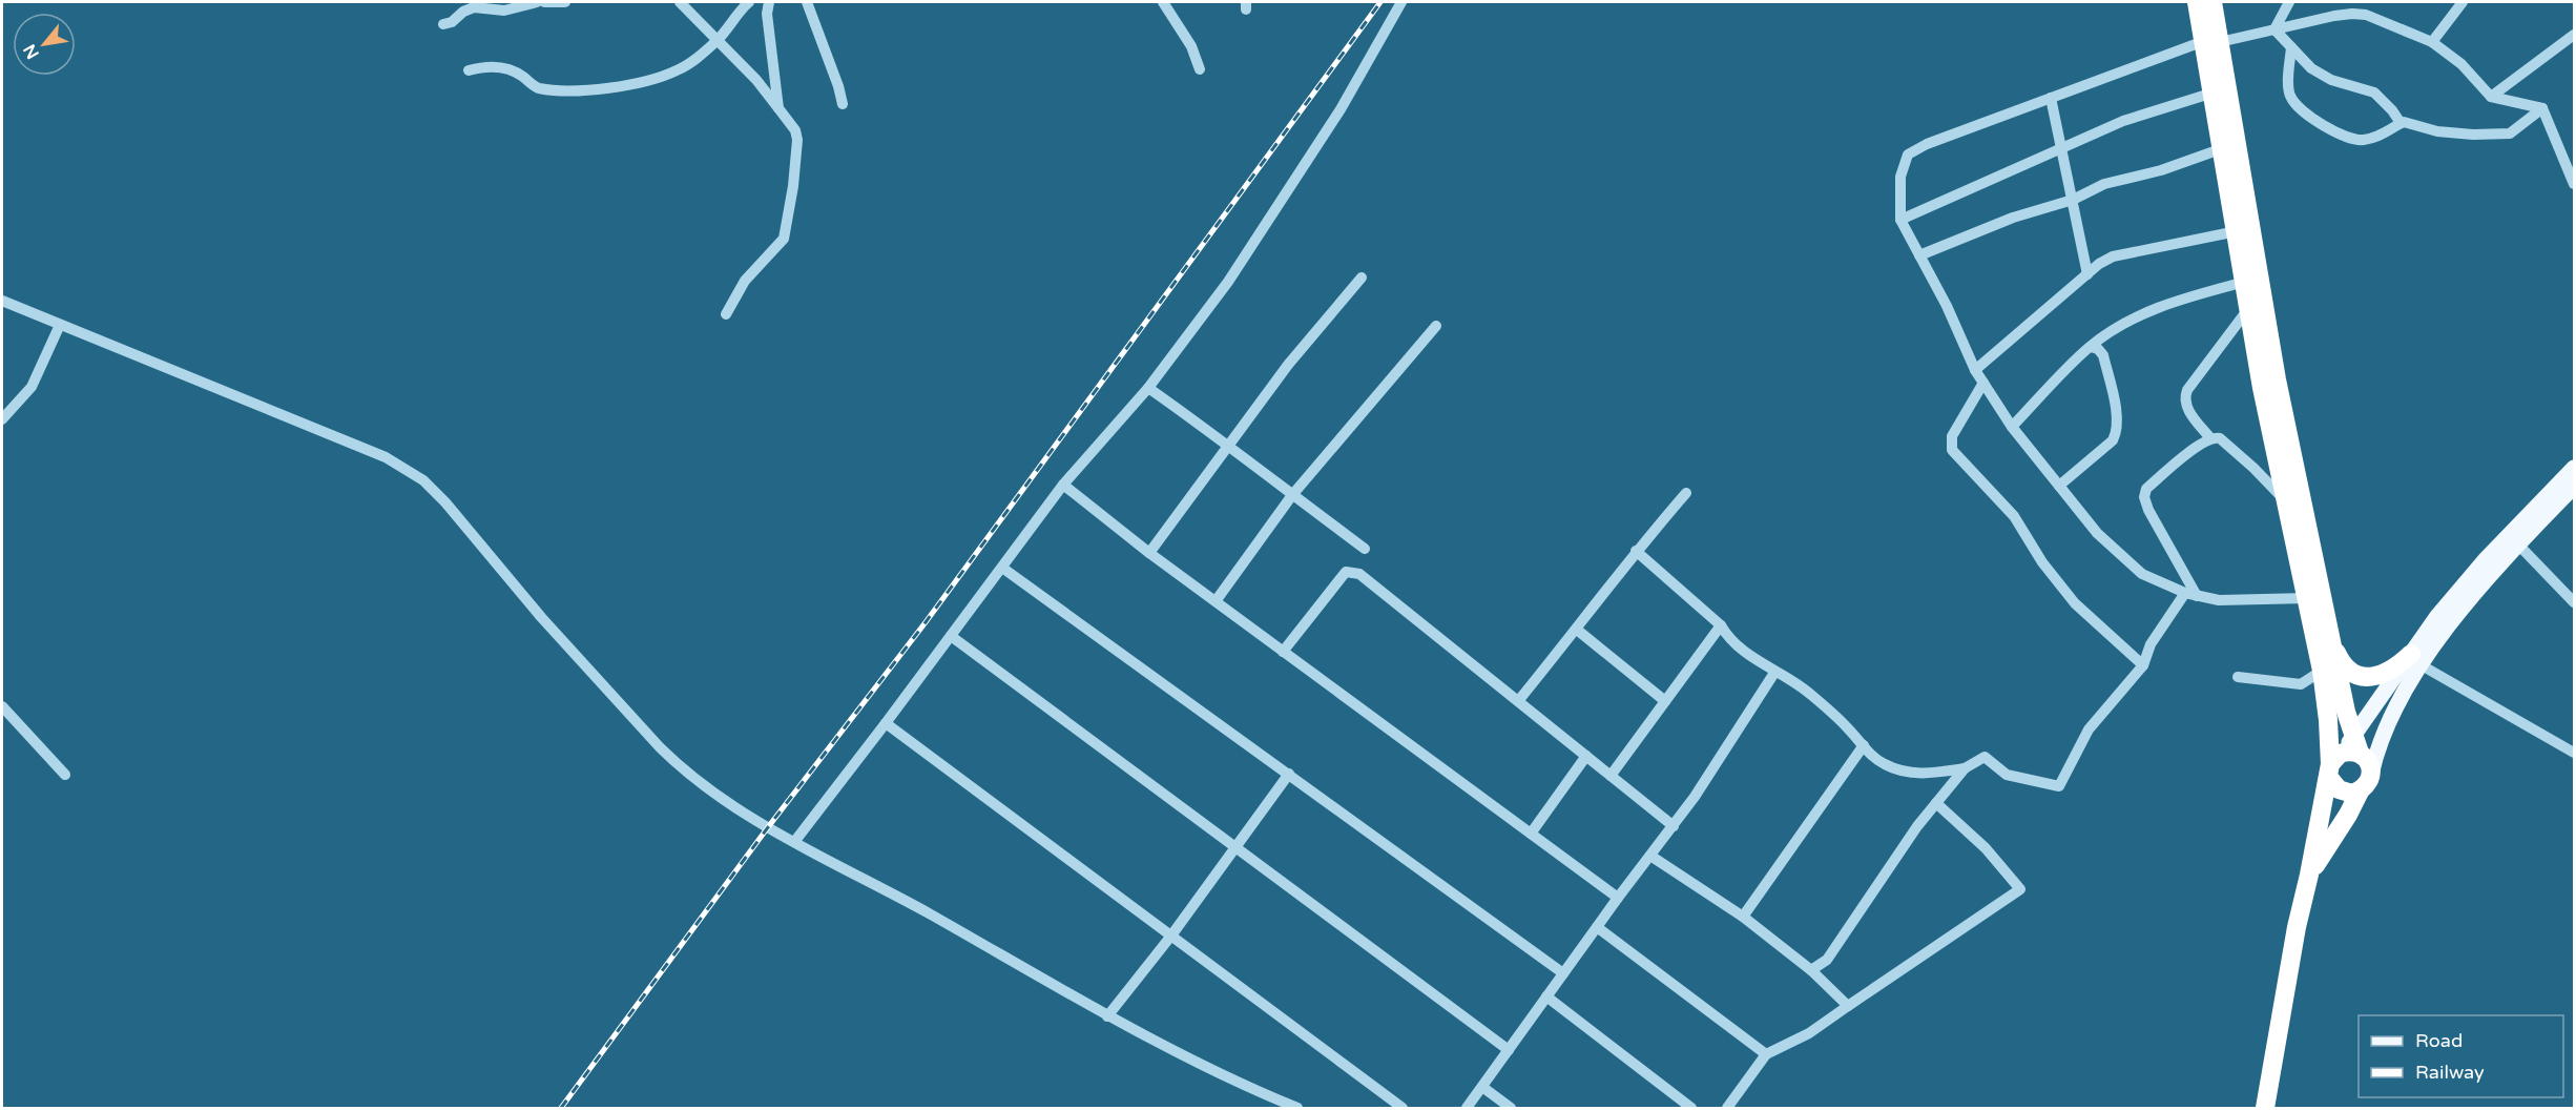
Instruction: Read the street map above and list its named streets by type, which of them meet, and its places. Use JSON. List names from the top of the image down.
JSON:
{
  "legend": ["Road", "Railway"],
  "north": "bottom left"
}
